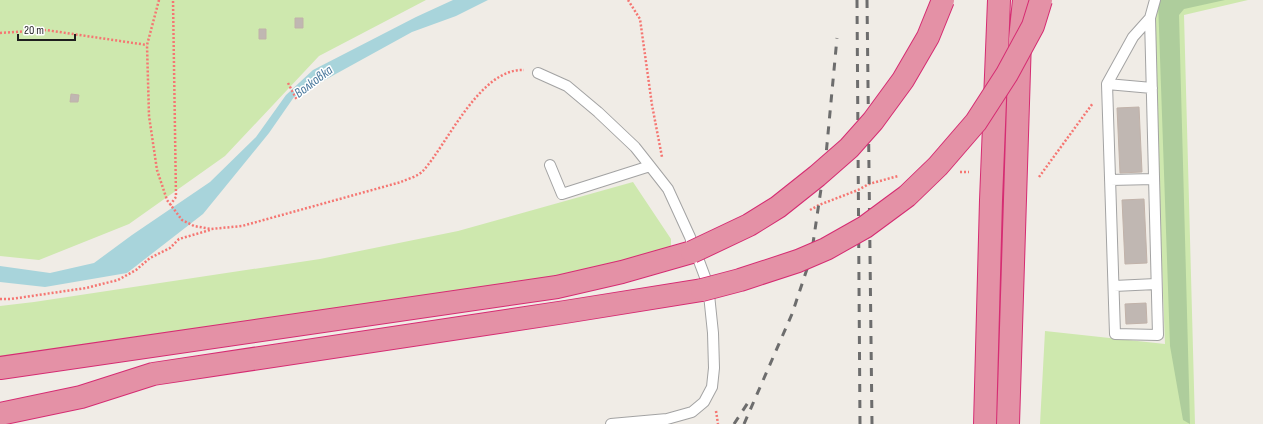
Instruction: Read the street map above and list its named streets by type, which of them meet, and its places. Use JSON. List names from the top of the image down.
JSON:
{
  "water": ["Волковка"],
  "scale_bar": "20 m"
}
